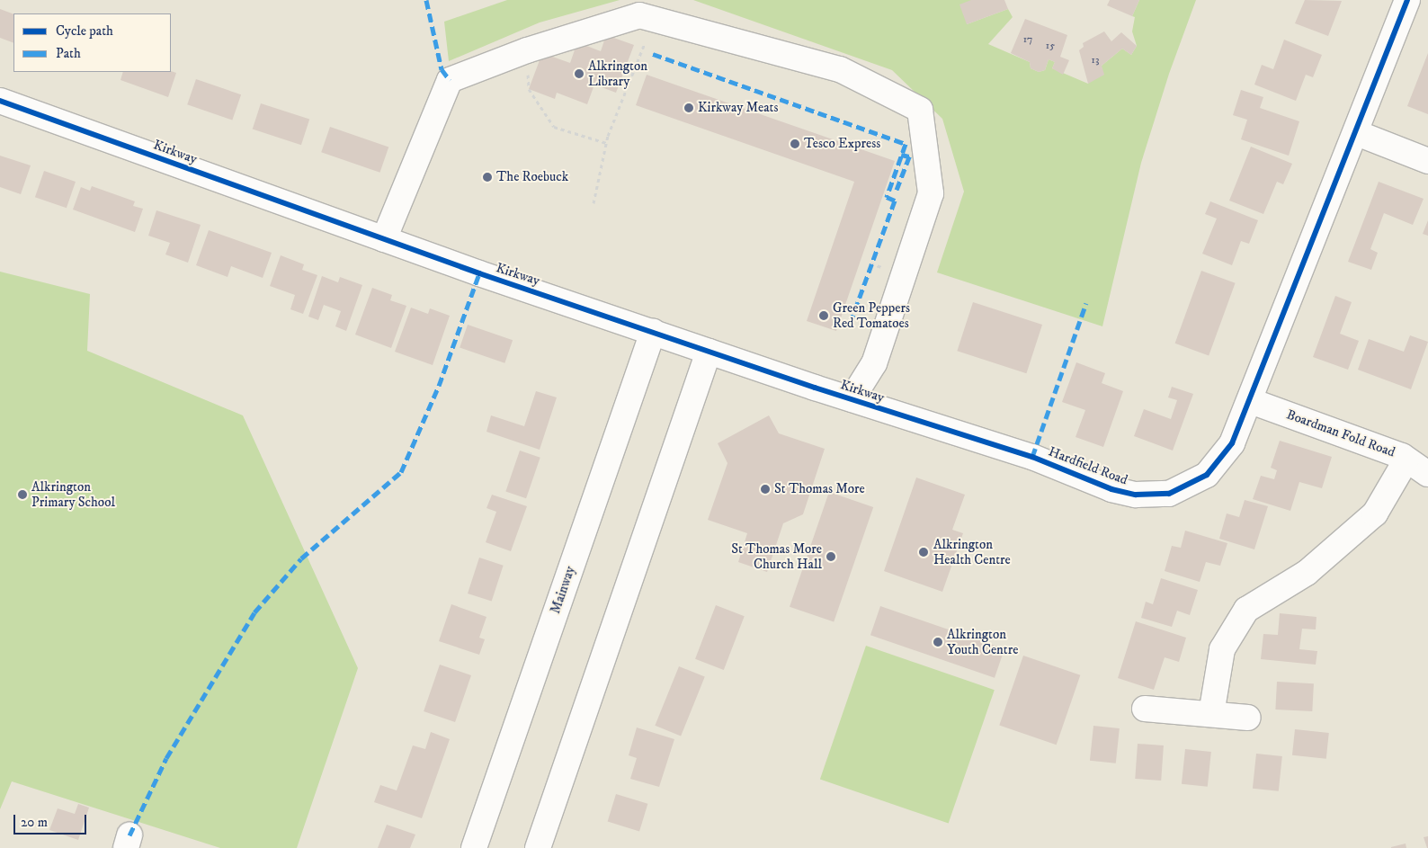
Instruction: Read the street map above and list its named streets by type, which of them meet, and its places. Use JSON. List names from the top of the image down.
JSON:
{
  "streets": {
    "street": [
      "Kirkway",
      "Boardman Fold Road",
      "Hardfield Road",
      "Mainway"
    ]
  },
  "crossings": [
    ["Kirkway", "Hardfield Road"],
    ["Kirkway", "Mainway"],
    ["Boardman Fold Road", "Hardfield Road"]
  ],
  "places": [
    "Alkrington Library",
    "Kirkway Meats",
    "Tesco Express",
    "The Roebuck",
    "Green Peppers Red Tomatoes",
    "St Thomas More",
    "Alkrington Primary School",
    "Alkrington Health Centre",
    "St Thomas More Church Hall",
    "Alkrington Youth Centre"
  ],
  "house_numbers": ["17", "15", "13"],
  "legend": ["Cycle path", "Path"],
  "scale_bar": "20 m"
}
